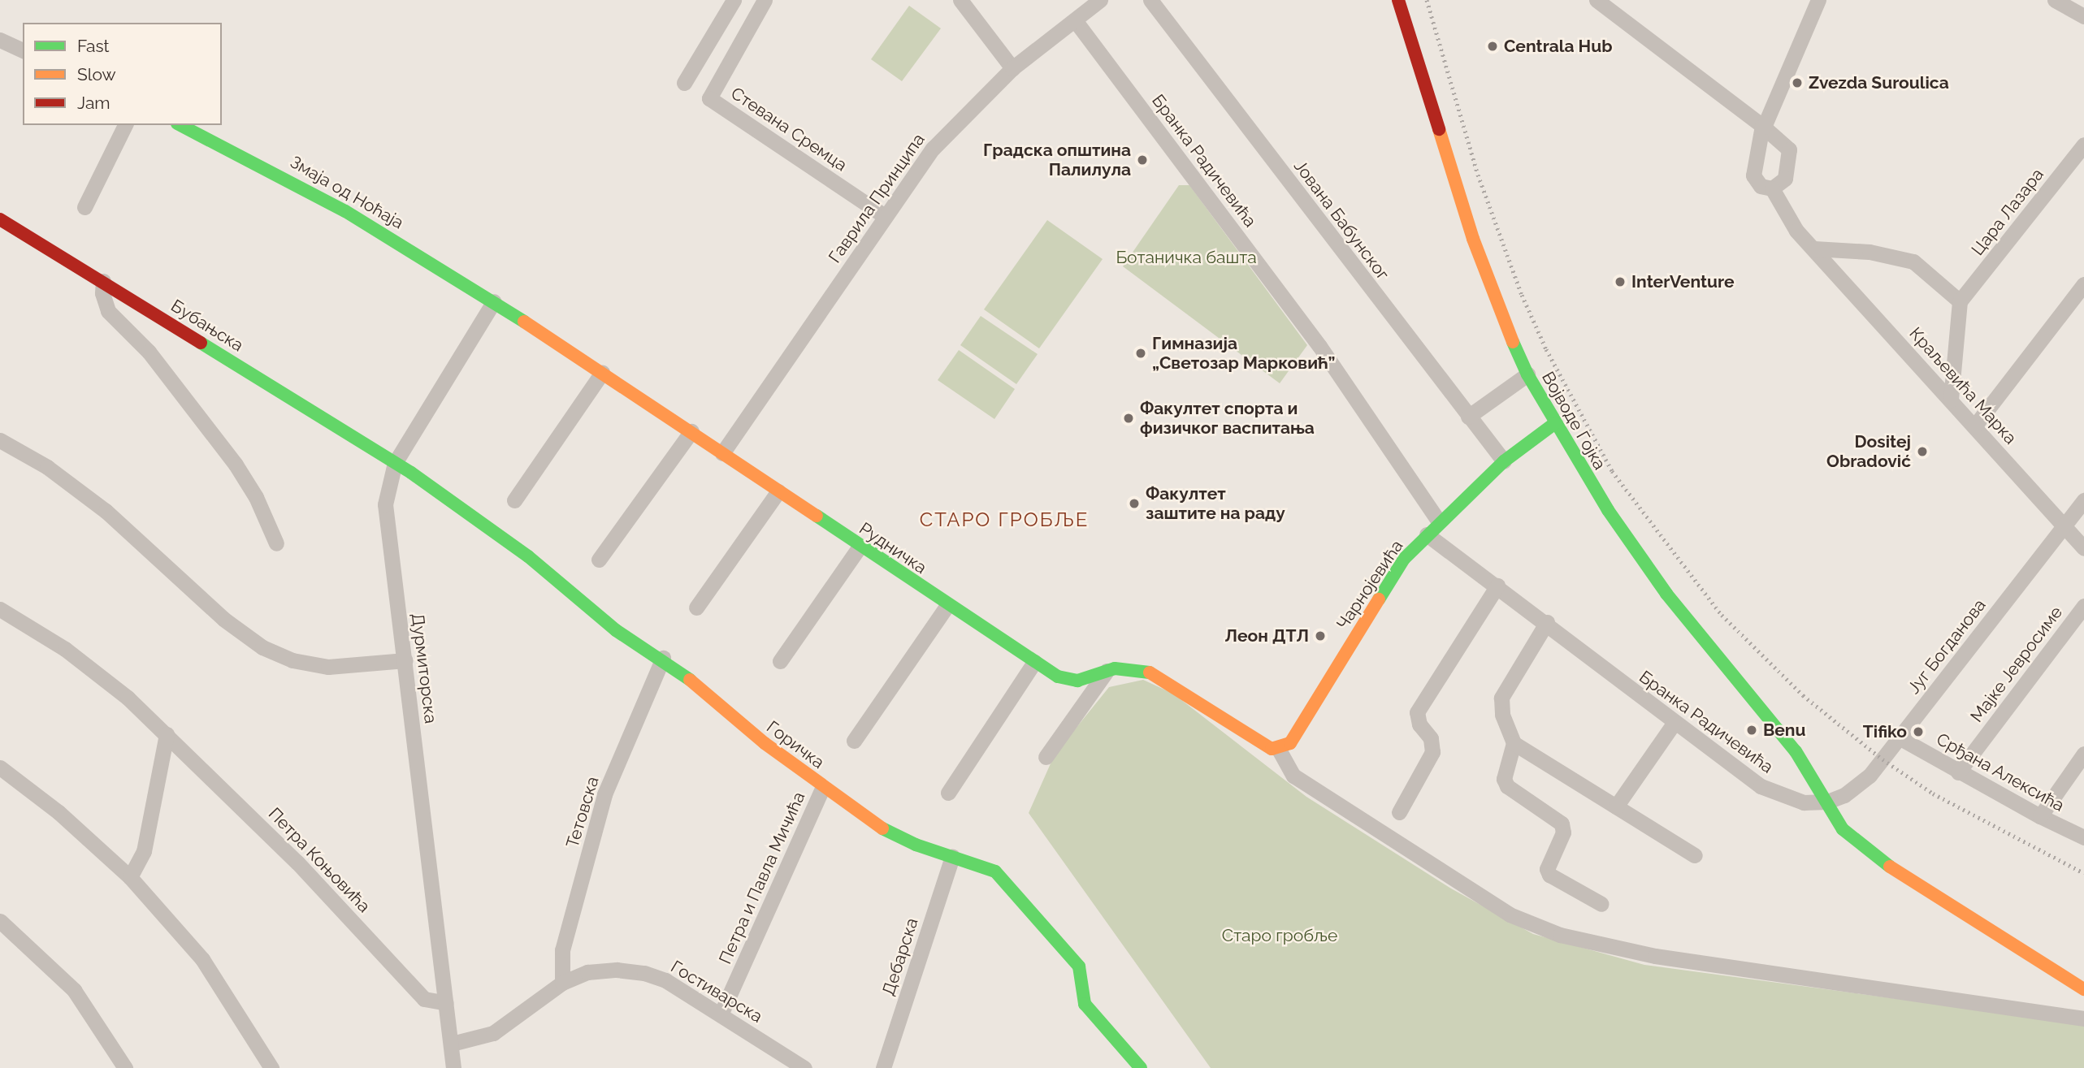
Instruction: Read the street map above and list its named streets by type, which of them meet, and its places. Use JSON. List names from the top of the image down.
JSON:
{
  "streets": {
    "street": [
      "Стевана Сремца",
      "Бранка Радичевића",
      "Змаја од Ноћаја",
      "Гаврила Принципа",
      "Цара Лазара",
      "Јована Бабунског",
      "Бубањска",
      "Краљевића Марка",
      "Војводе Гојка",
      "Рудничка",
      "Чарнојевића",
      "Југ Богданова",
      "Мајке Јевросиме",
      "Дурмиторска",
      "Горичка",
      "Срђана Алексића",
      "Тетовска",
      "Петра Коњовића",
      "Петра и Павла Мичића",
      "Дебарска",
      "Гостиварска"
    ]
  },
  "crossings": [
    ["Стевана Сремца", "Гаврила Принципа"],
    ["Бранка Радичевића", "Гаврила Принципа"],
    ["Бранка Радичевића", "Војводе Гојка"],
    ["Бранка Радичевића", "Чарнојевића"],
    ["Бранка Радичевића", "Југ Богданова"],
    ["Змаја од Ноћаја", "Рудничка"],
    ["Змаја од Ноћаја", "Дурмиторска"],
    ["Гаврила Принципа", "Рудничка"],
    ["Јована Бабунског", "Чарнојевића"],
    ["Бубањска", "Дурмиторска"],
    ["Бубањска", "Горичка"],
    ["Краљевића Марка", "Југ Богданова"],
    ["Војводе Гојка", "Чарнојевића"],
    ["Војводе Гојка", "Југ Богданова"],
    ["Рудничка", "Чарнојевића"],
    ["Рудничка", "Дурмиторска"],
    ["Југ Богданова", "Срђана Алексића"],
    ["Мајке Јевросиме", "Срђана Алексића"],
    ["Дурмиторска", "Горичка"],
    ["Дурмиторска", "Петра Коњовића"],
    ["Дурмиторска", "Гостиварска"],
    ["Горичка", "Тетовска"],
    ["Горичка", "Петра и Павла Мичића"],
    ["Горичка", "Дебарска"],
    ["Тетовска", "Гостиварска"],
    ["Петра и Павла Мичића", "Гостиварска"]
  ],
  "districts": ["СТАРО ГРОБЉЕ"],
  "parks": ["Ботаничка башта", "Старо гробље"],
  "places": [
    "Centrala Hub",
    "Zvezda Suroulica",
    "Градска општина Палилула",
    "InterVenture",
    "Гимназија „Светозар Марковић”",
    "Факултет спорта и физичког васпитања",
    "Dositej Obradović",
    "Факултет заштите на раду",
    "Леон ДТЛ",
    "Benu",
    "Tifiko"
  ],
  "legend": ["Fast", "Slow", "Jam"]
}
